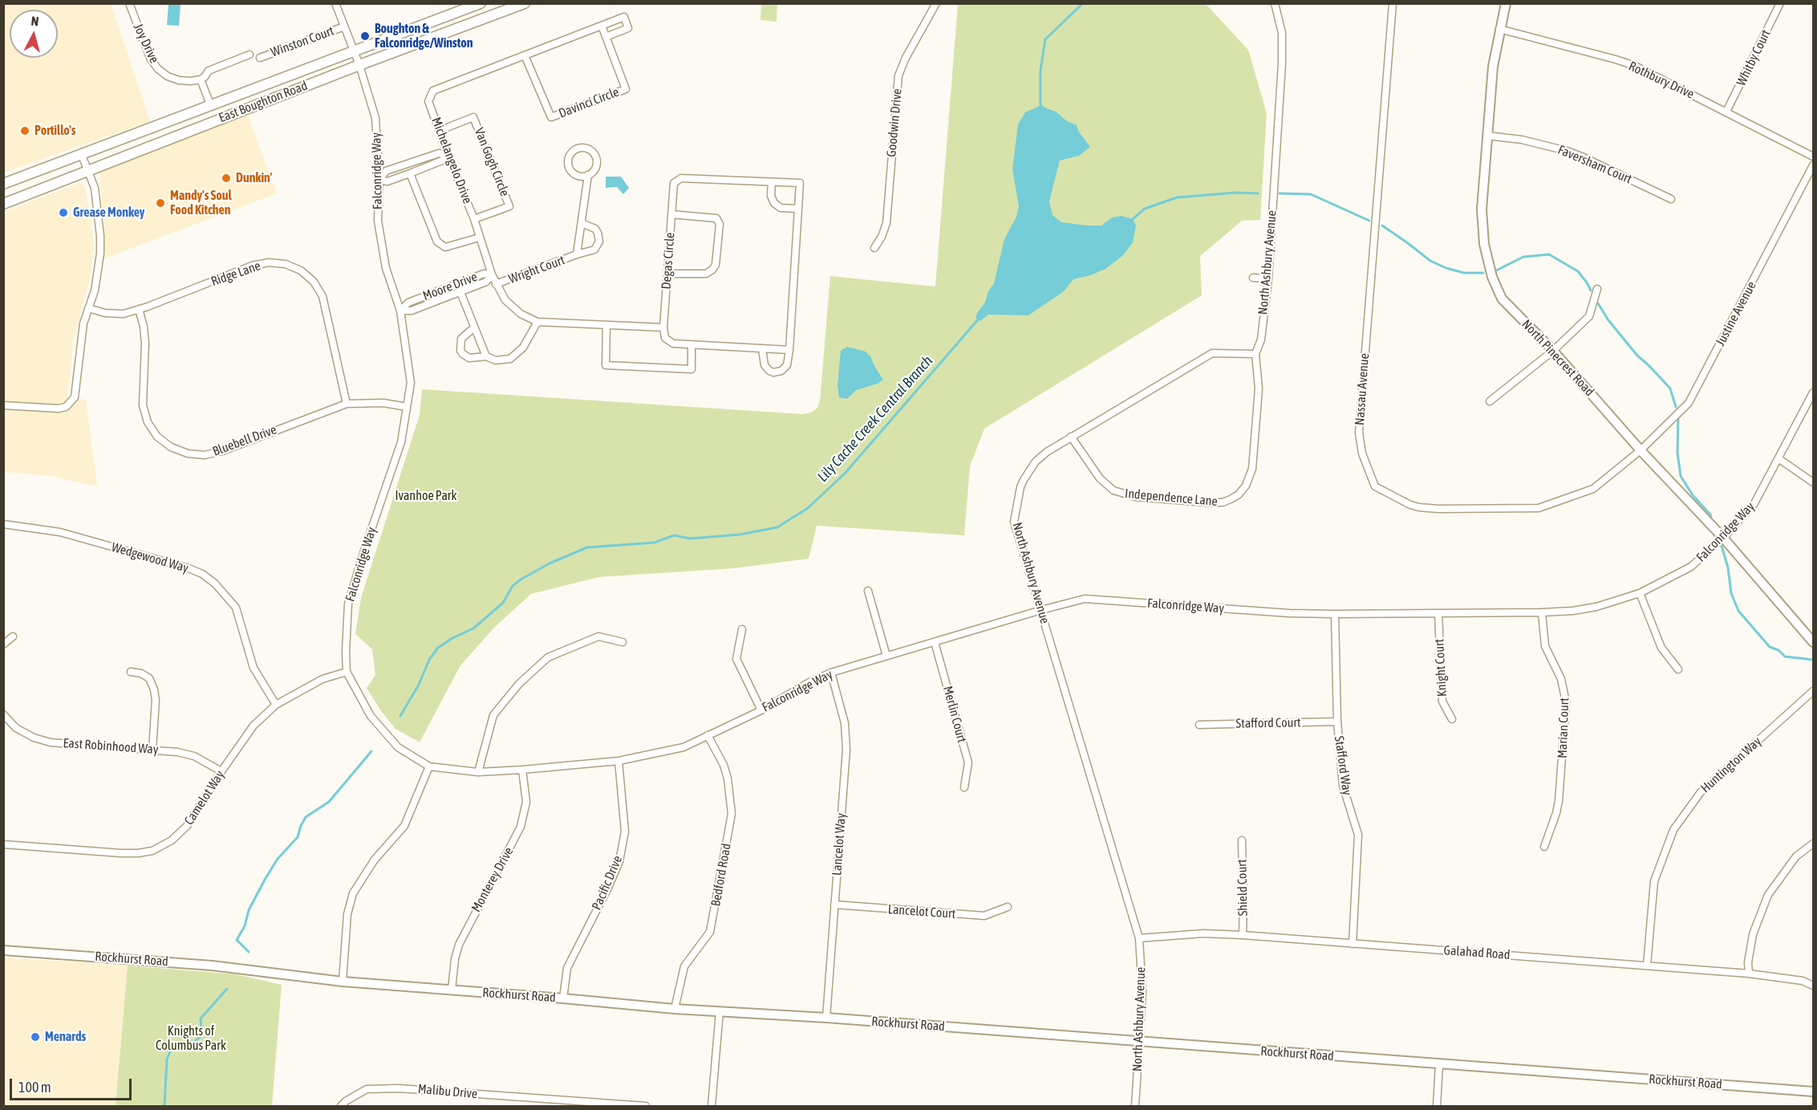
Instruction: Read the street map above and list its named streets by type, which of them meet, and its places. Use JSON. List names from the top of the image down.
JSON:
{
  "streets": {
    "main road": ["East Boughton Road"],
    "street": [
      "Winston Court",
      "Joy Drive",
      "Whitby Court",
      "Rothbury Drive",
      "Davinci Circle",
      "Goodwin Drive",
      "Michelangelo Drive",
      "Van Gogh Circle",
      "Faversham Court",
      "Falconridge Way",
      "Degas Circle",
      "North Ashbury Avenue",
      "Wright Court",
      "Ridge Lane",
      "Moore Drive",
      "Justine Avenue",
      "North Pinecrest Road",
      "Nassau Avenue",
      "Bluebell Drive",
      "Independence Lane",
      "Wedgewood Way",
      "Knight Court",
      "Merlin Court",
      "Stafford Court",
      "Marian Court",
      "East Robinhood Way",
      "Huntington Way",
      "Stafford Way",
      "Camelot Way",
      "Lancelot Way",
      "Bedford Road",
      "Monterey Drive",
      "Pacific Drive",
      "Shield Court",
      "Lancelot Court",
      "Galahad Road",
      "Rockhurst Road",
      "Malibu Drive"
    ]
  },
  "crossings": [
    ["Winston Court", "Falconridge Way"],
    ["Whitby Court", "Rothbury Drive"],
    ["Rothbury Drive", "North Pinecrest Road"],
    ["East Boughton Road", "Falconridge Way"],
    ["Davinci Circle", "Michelangelo Drive"],
    ["Michelangelo Drive", "Van Gogh Circle"],
    ["Michelangelo Drive", "Degas Circle"],
    ["Michelangelo Drive", "Wright Court"],
    ["Michelangelo Drive", "Moore Drive"],
    ["Faversham Court", "North Pinecrest Road"],
    ["Falconridge Way", "North Ashbury Avenue"],
    ["Falconridge Way", "Moore Drive"],
    ["Falconridge Way", "North Pinecrest Road"],
    ["Falconridge Way", "Bluebell Drive"],
    ["Falconridge Way", "Knight Court"],
    ["Falconridge Way", "Merlin Court"],
    ["Falconridge Way", "Marian Court"],
    ["Falconridge Way", "Stafford Way"],
    ["Falconridge Way", "Camelot Way"],
    ["Falconridge Way", "Lancelot Way"],
    ["Falconridge Way", "Bedford Road"],
    ["Falconridge Way", "Monterey Drive"],
    ["Falconridge Way", "Pacific Drive"],
    ["North Ashbury Avenue", "Independence Lane"],
    ["North Ashbury Avenue", "Galahad Road"],
    ["North Ashbury Avenue", "Rockhurst Road"],
    ["Ridge Lane", "Bluebell Drive"],
    ["Justine Avenue", "North Pinecrest Road"],
    ["Justine Avenue", "Nassau Avenue"],
    ["North Pinecrest Road", "Nassau Avenue"],
    ["Wedgewood Way", "Camelot Way"],
    ["Stafford Court", "Stafford Way"],
    ["East Robinhood Way", "Camelot Way"],
    ["Huntington Way", "Galahad Road"],
    ["Stafford Way", "Galahad Road"],
    ["Lancelot Way", "Lancelot Court"],
    ["Lancelot Way", "Rockhurst Road"],
    ["Bedford Road", "Rockhurst Road"],
    ["Monterey Drive", "Rockhurst Road"],
    ["Pacific Drive", "Rockhurst Road"],
    ["Shield Court", "Galahad Road"]
  ],
  "water": ["Lily Cache Creek Central Branch"],
  "parks": ["Ivanhoe Park", "Knights of Columbus Park"],
  "places": [
    "Boughton & Falconridge/Winston",
    "Portillo's",
    "Dunkin'",
    "Mandy's Soul Food Kitchen",
    "Grease Monkey",
    "Menards"
  ],
  "scale_bar": "100 m",
  "north": "top"
}
